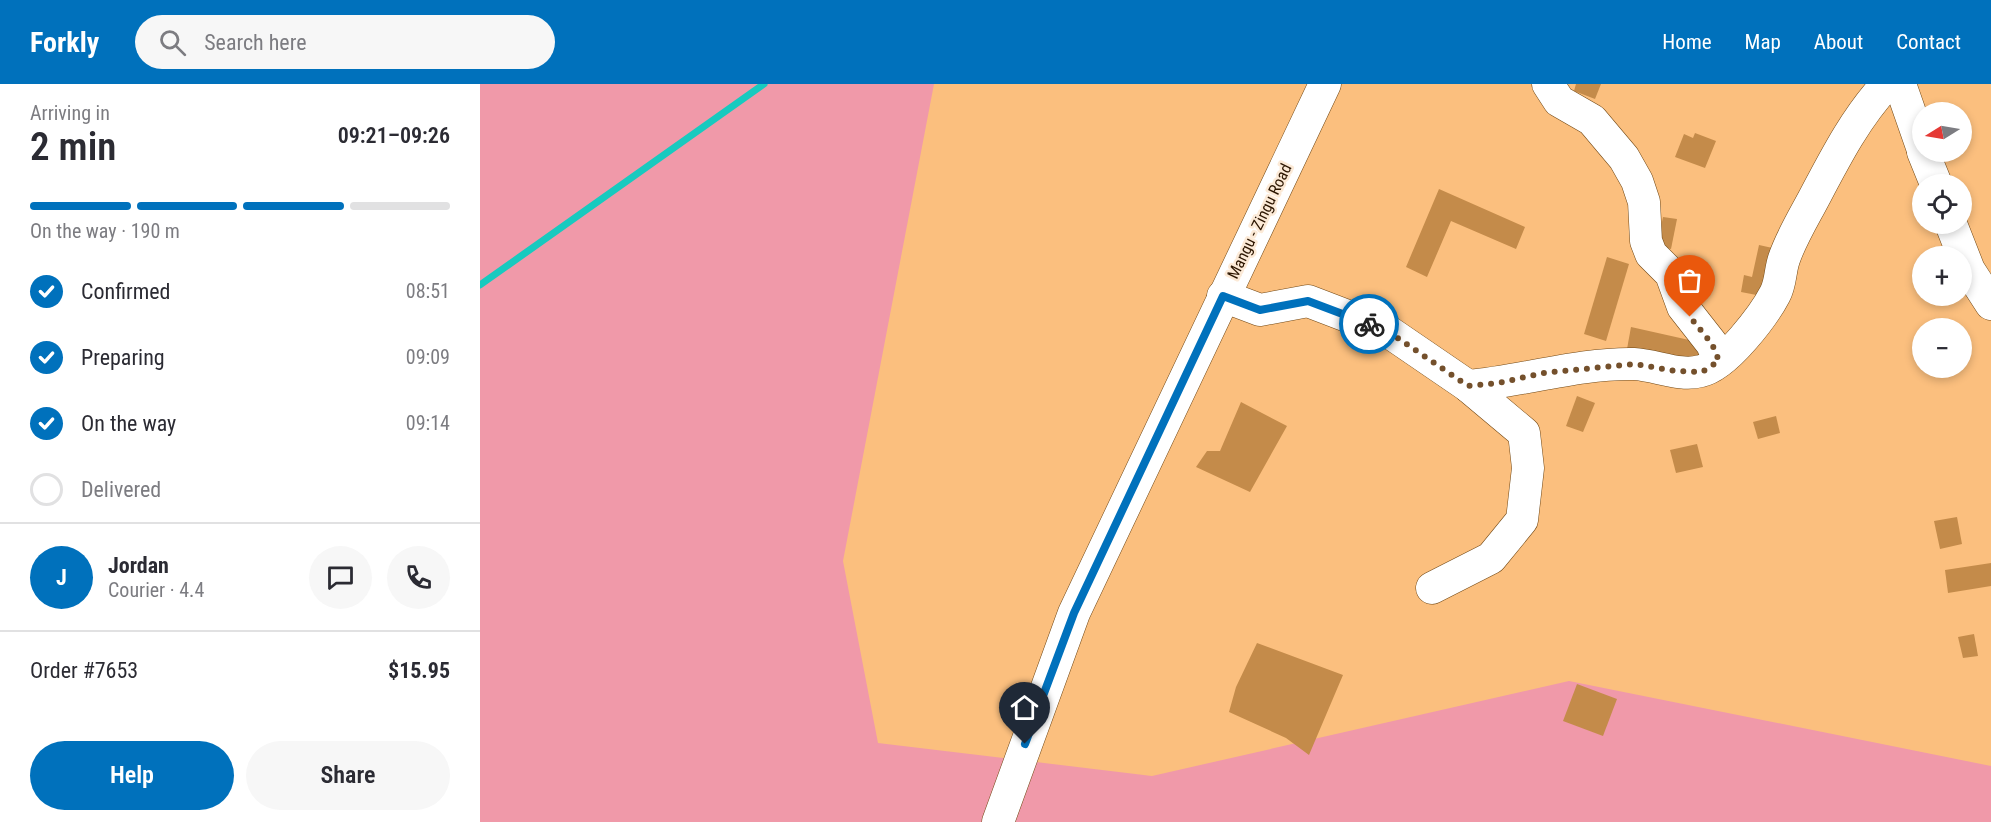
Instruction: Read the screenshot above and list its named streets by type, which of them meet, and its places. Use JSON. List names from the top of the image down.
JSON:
{
  "streets": {
    "street": ["Mangu - Zingu Road"]
  },
  "north": "left",
  "page": {
    "header": "Forkly",
    "search": "Search here",
    "nav": [
      "Home",
      "Map",
      "About",
      "Contact"
    ],
    "heading": ["2 min", "Arriving in", "09:21–09:26"],
    "panel": [
      "Jordan",
      "Courier · 4.4",
      "Order #7653",
      "$15.95"
    ],
    "map_buttons": ["+", "−"],
    "bar": "On the way · 190 m",
    "list": [
      ["Confirmed", "08:51"],
      ["Preparing", "09:09"],
      ["On the way", "09:14"],
      "Delivered"
    ],
    "round": "J",
    "buttons": ["Help", "Share"]
  }
}
